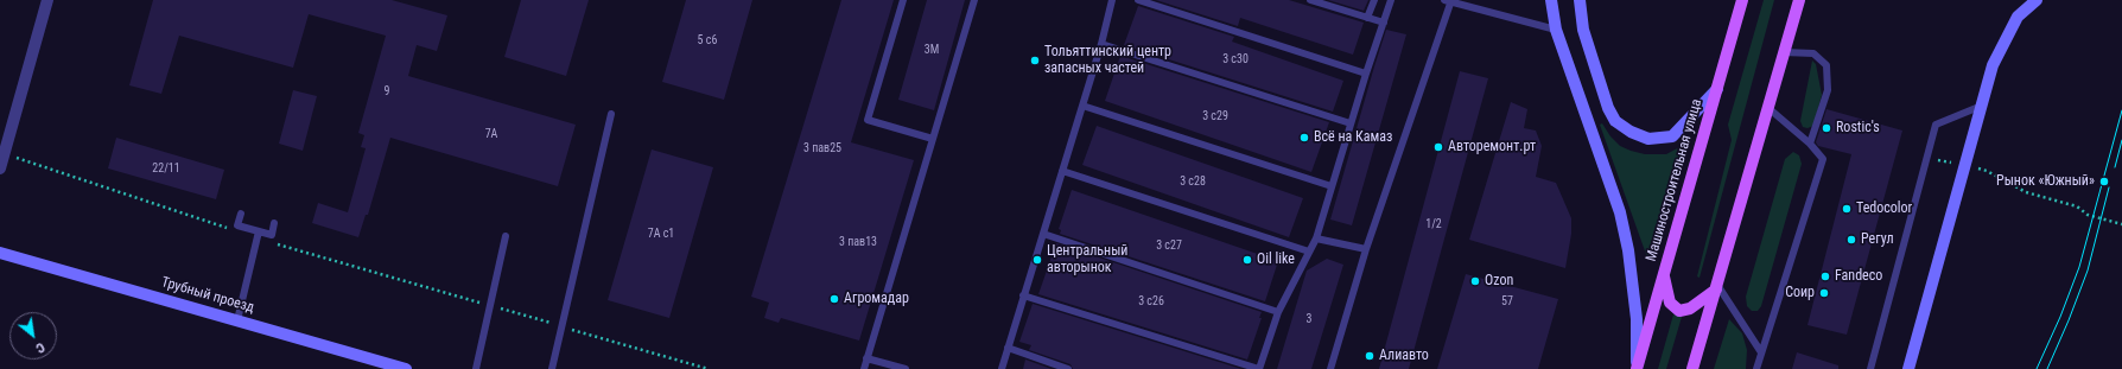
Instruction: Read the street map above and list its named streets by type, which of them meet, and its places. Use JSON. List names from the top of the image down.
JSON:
{
  "streets": {
    "main road": ["Машиностроительная улица", "Трубный проезд"]
  },
  "places": [
    "Тольяттинский центр запасных частей",
    "Rostic's",
    "Всё на Камаз",
    "Авторемонт.рт",
    "Рынок «Южный»",
    "Tedocolor",
    "Регул",
    "Центральный авторынок",
    "Oil like",
    "Fandeco",
    "Ozon",
    "Соир",
    "Агромадар",
    "Алиавто"
  ],
  "house_numbers": [
    "5 с6",
    "3М",
    "3 с30",
    "9",
    "3 с29",
    "7А",
    "3 пав25",
    "22/11",
    "3 с28",
    "1/2",
    "7А с1",
    "3 пав13",
    "3 с27",
    "3 с26",
    "57",
    "3"
  ],
  "north": "bottom right"
}
